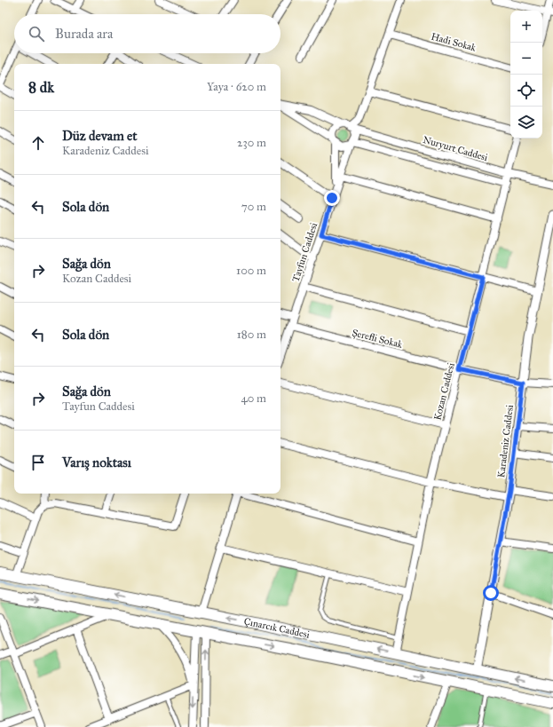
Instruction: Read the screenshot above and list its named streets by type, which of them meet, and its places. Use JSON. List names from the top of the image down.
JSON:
{
  "streets": {
    "main road": ["Çınarcık Caddesi"],
    "street": [
      "Hadi Sokak",
      "Nuryurt Caddesi",
      "Tayfun Caddesi",
      "Şerefli Sokak",
      "Kozan Caddesi",
      "Karadeniz Caddesi"
    ]
  },
  "crossings": [
    ["Nuryurt Caddesi", "Kozan Caddesi"],
    ["Tayfun Caddesi", "Şerefli Sokak"],
    ["Şerefli Sokak", "Kozan Caddesi"],
    ["Şerefli Sokak", "Karadeniz Caddesi"],
    ["Kozan Caddesi", "Çınarcık Caddesi"],
    ["Karadeniz Caddesi", "Çınarcık Caddesi"]
  ],
  "page": {
    "map_buttons": ["+", "−"],
    "search": "Burada ara",
    "heading": ["8 dk", "Yaya · 620 m"],
    "list": [
      ["Düz devam et", "Karadeniz Caddesi", "230 m"],
      ["Sola dön", "70 m"],
      ["Sağa dön", "Kozan Caddesi", "100 m"],
      ["Sola dön", "180 m"],
      ["Sağa dön", "Tayfun Caddesi", "40 m"],
      "Varış noktası"
    ]
  }
}
